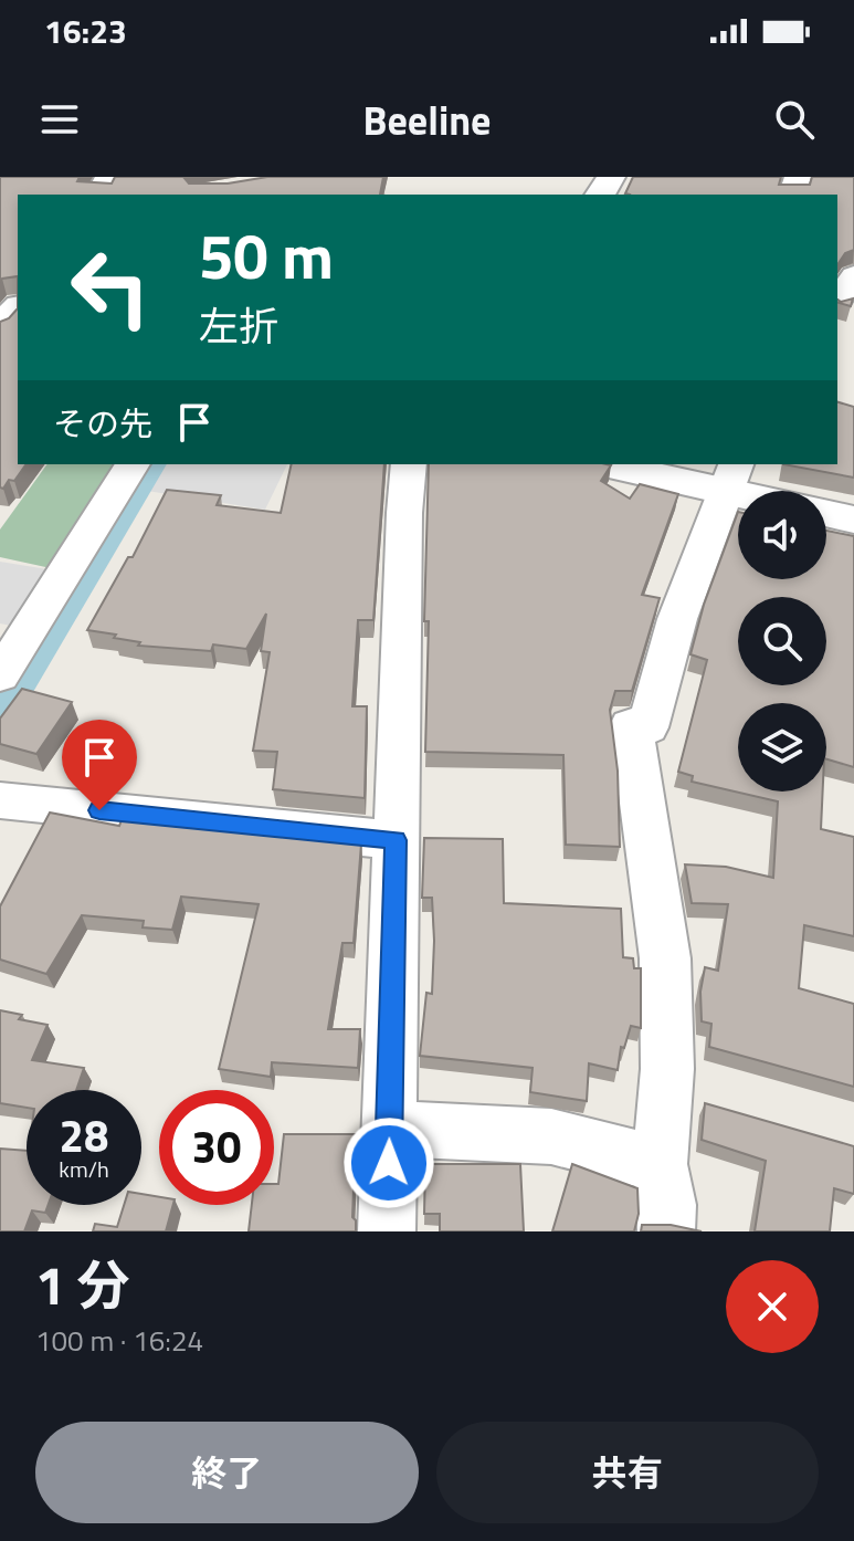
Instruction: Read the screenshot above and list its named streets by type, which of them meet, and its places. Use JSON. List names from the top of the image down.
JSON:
{
  "page": {
    "status": "16:23",
    "header": "Beeline",
    "turn": ["50 m", "左折"],
    "then": "その先",
    "speed": "28 km/h",
    "limit": "30",
    "heading": ["1 分", "100 m · 16:24"],
    "buttons": ["終了", "共有"]
  }
}
